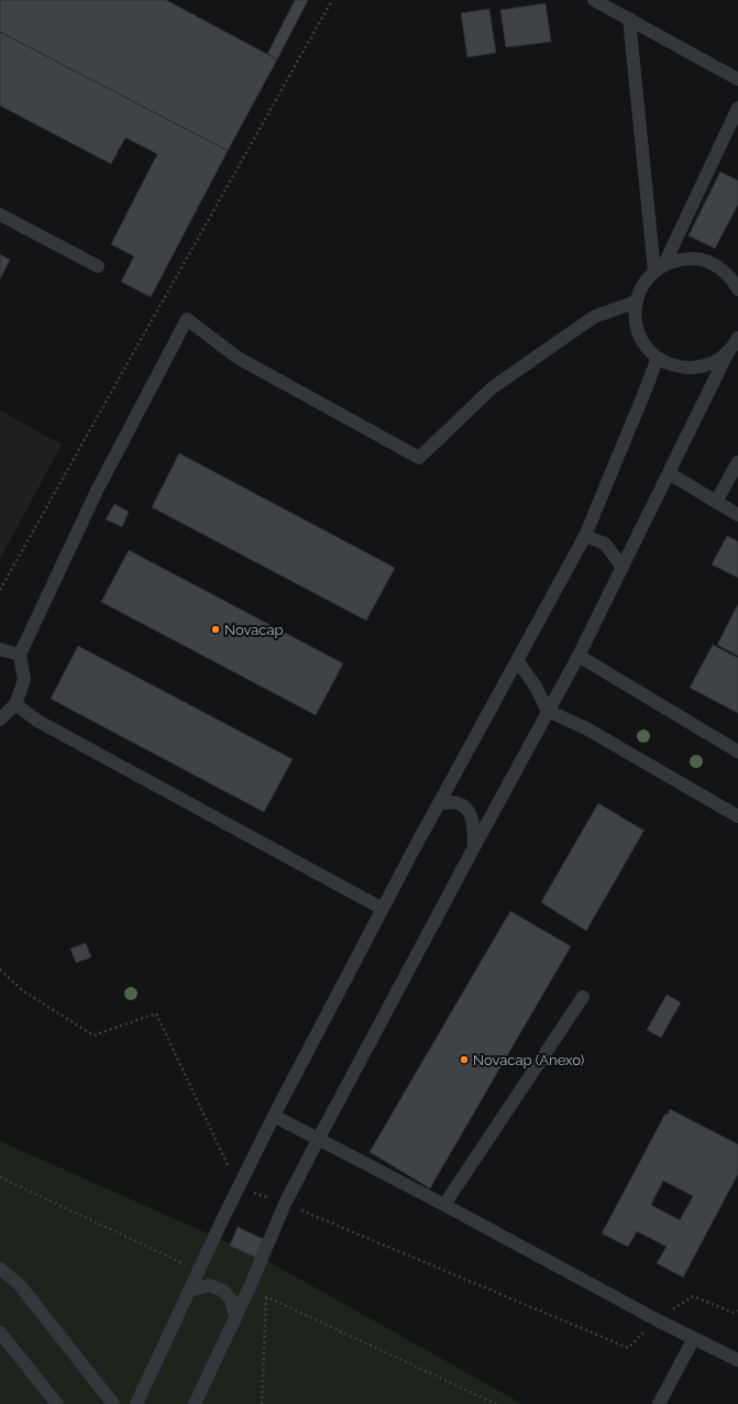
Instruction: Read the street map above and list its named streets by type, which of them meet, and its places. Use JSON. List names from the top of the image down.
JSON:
{
  "places": ["Novacap", "Novacap (Anexo)"]
}
